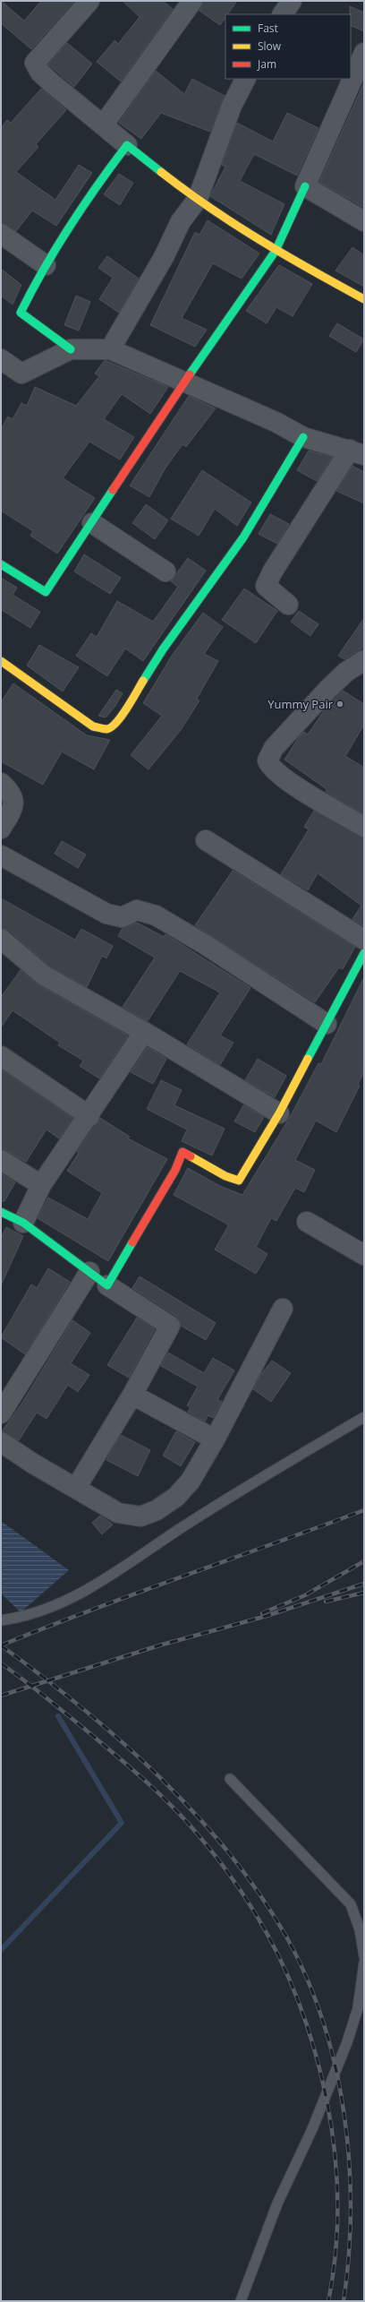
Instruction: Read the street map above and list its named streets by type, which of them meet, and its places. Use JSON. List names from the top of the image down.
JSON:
{
  "places": ["Yummy Pair"],
  "legend": ["Fast", "Slow", "Jam"]
}
